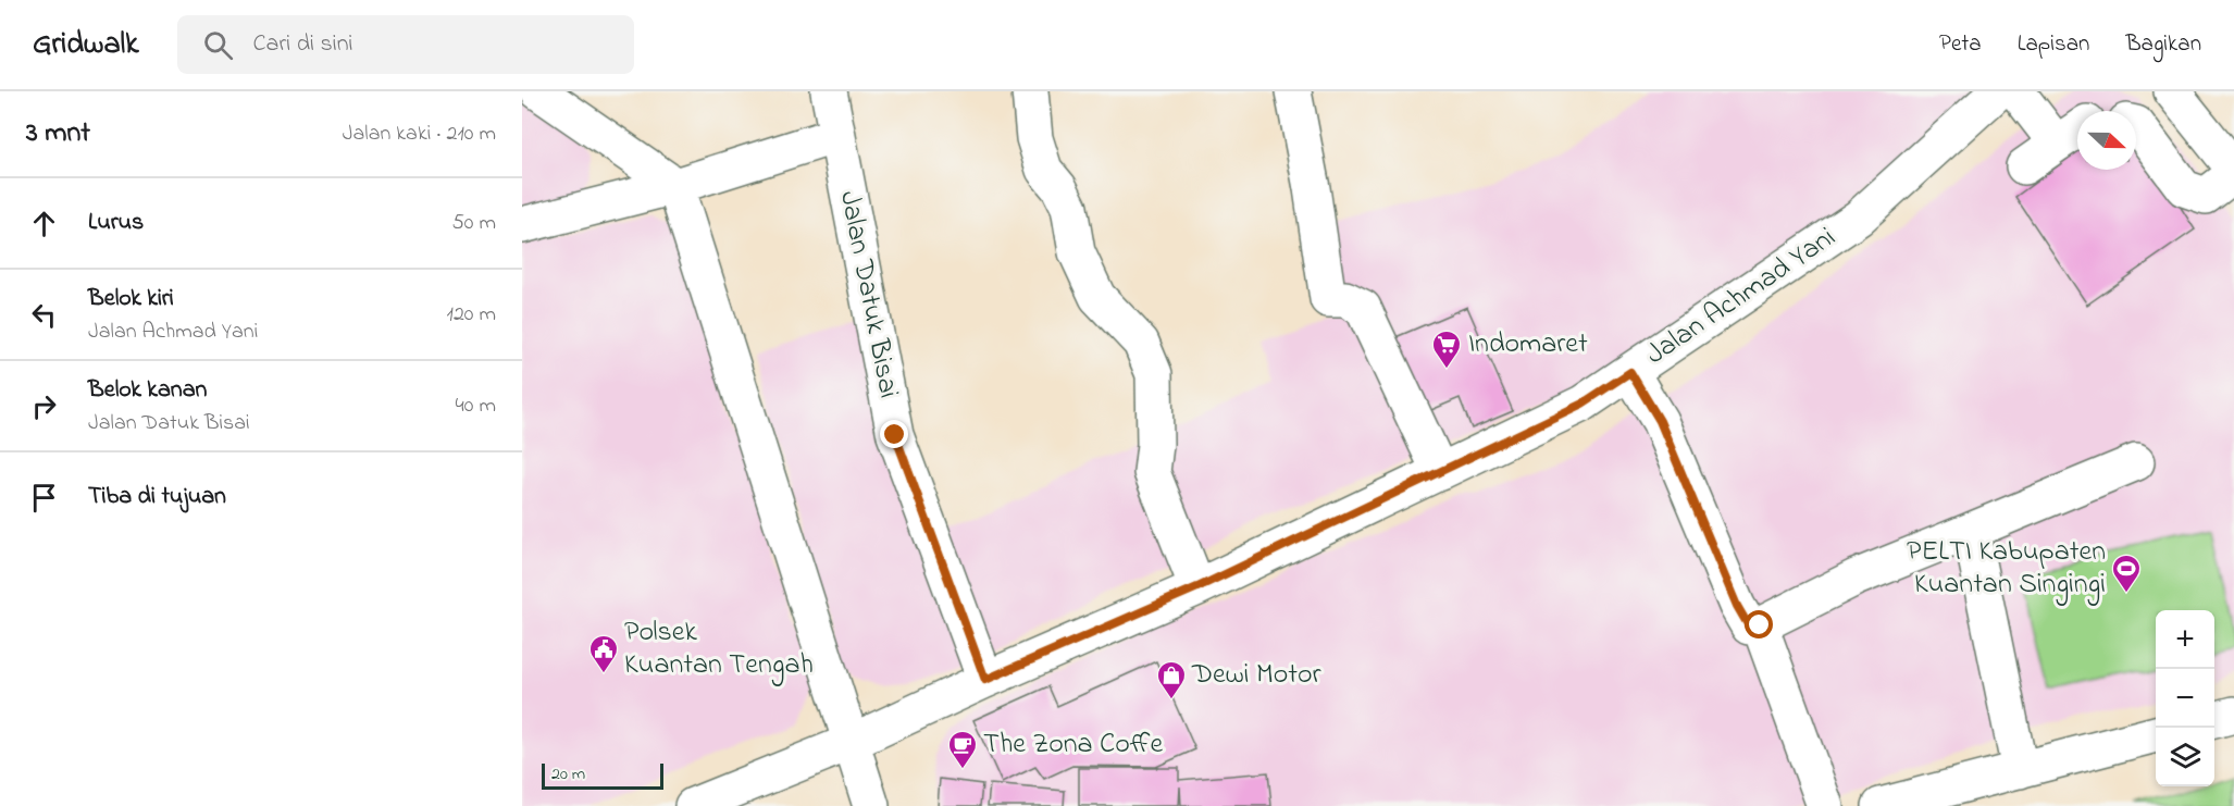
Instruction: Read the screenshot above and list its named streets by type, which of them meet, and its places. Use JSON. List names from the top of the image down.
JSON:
{
  "streets": {
    "street": ["Jalan Datuk Bisai", "Jalan Achmad Yani"]
  },
  "crossings": [
    ["Jalan Datuk Bisai", "Jalan Achmad Yani"]
  ],
  "places": {
    "supermarket": ["Indomaret"],
    "sports": ["PELTI Kabupaten Kuantan Singingi"],
    "public building": ["Polsek Kuantan Tengah"],
    "shop": ["Dewi Motor"],
    "cafe": ["The Zona Coffe"]
  },
  "scale_bar": "20 m",
  "north": "right",
  "page": {
    "header": "Gridwalk",
    "search": "Cari di sini",
    "nav": ["Peta", "Lapisan", "Bagikan"],
    "heading": ["3 mnt", "Jalan kaki · 210 m"],
    "list": [
      ["Lurus", "50 m"],
      ["Belok kiri", "Jalan Achmad Yani", "120 m"],
      ["Belok kanan", "Jalan Datuk Bisai", "40 m"],
      "Tiba di tujuan"
    ],
    "map_buttons": ["+", "−"],
    "scale": "20 m"
  }
}
